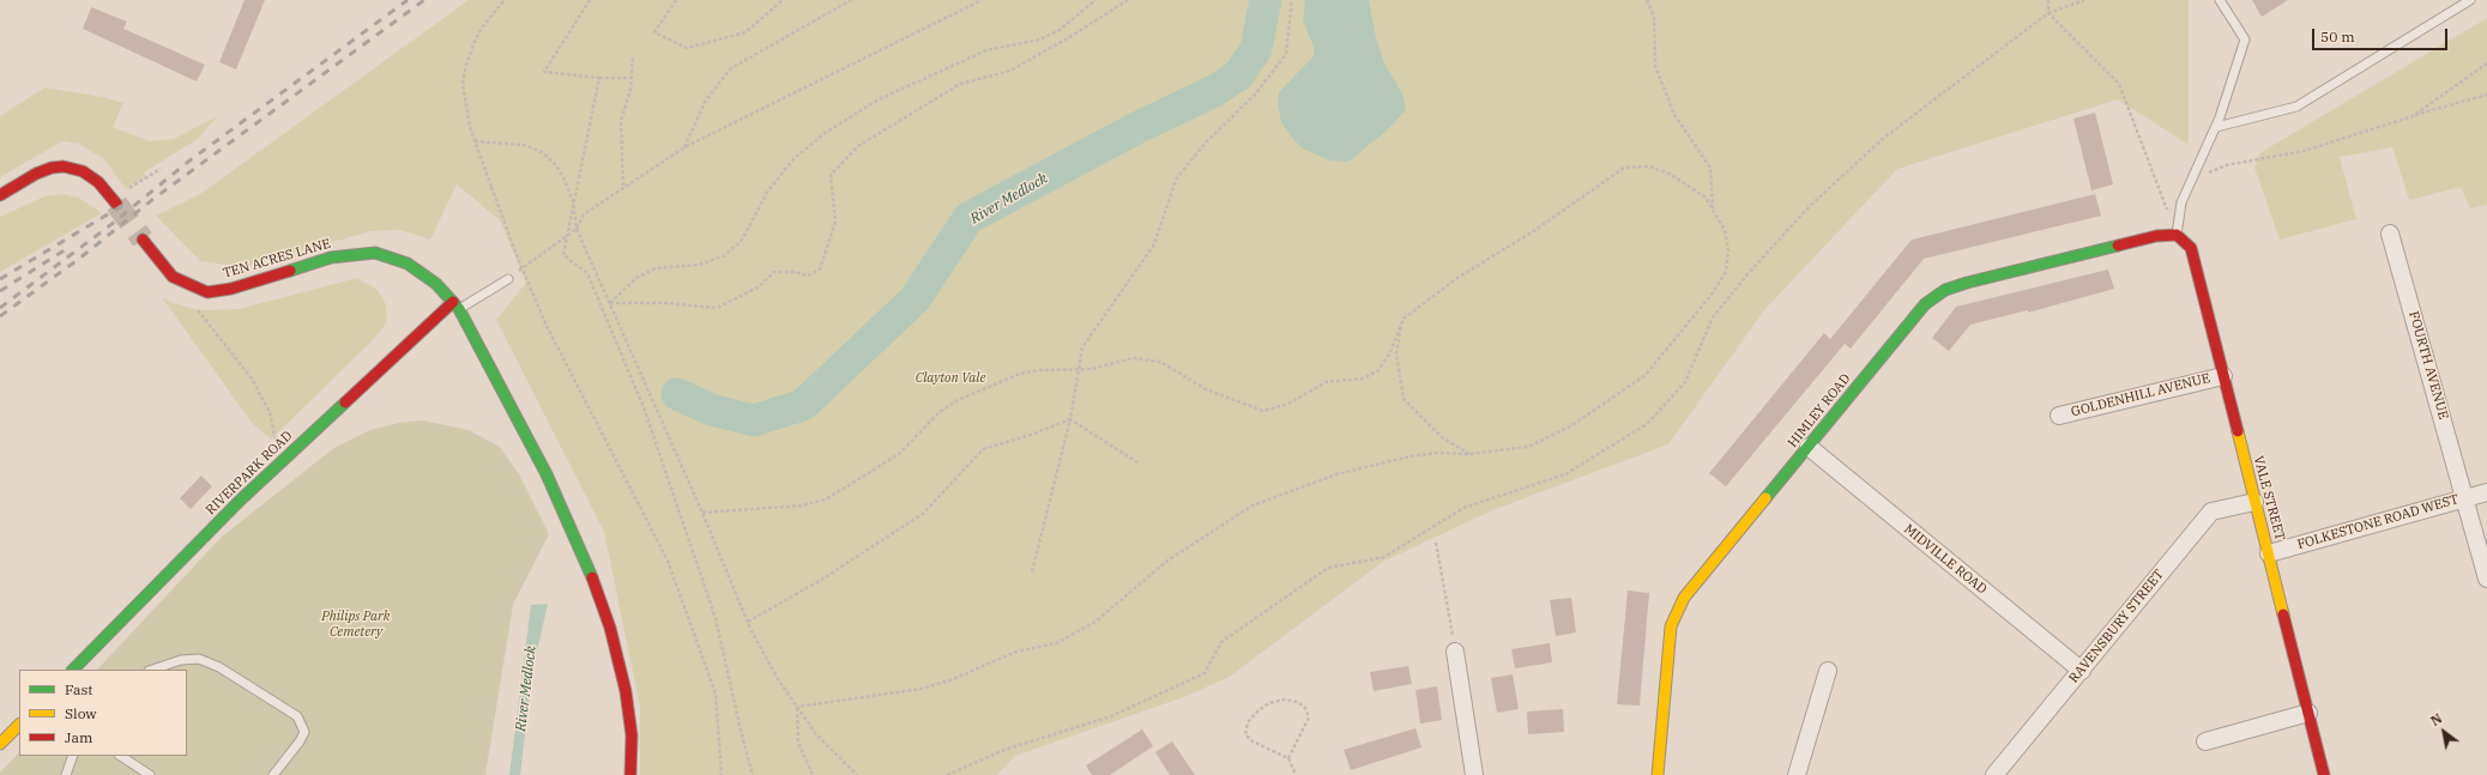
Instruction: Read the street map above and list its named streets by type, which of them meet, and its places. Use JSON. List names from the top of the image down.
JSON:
{
  "streets": {
    "street": [
      "TEN ACRES LANE",
      "FOURTH AVENUE",
      "GOLDENHILL AVENUE",
      "HIMLEY ROAD",
      "RIVERPARK ROAD",
      "VALE STREET",
      "FOLKESTONE ROAD WEST",
      "MIDVILLE ROAD",
      "RAVENSBURY STREET"
    ]
  },
  "crossings": [
    ["TEN ACRES LANE", "RIVERPARK ROAD"],
    ["FOURTH AVENUE", "FOLKESTONE ROAD WEST"],
    ["GOLDENHILL AVENUE", "VALE STREET"],
    ["HIMLEY ROAD", "VALE STREET"],
    ["HIMLEY ROAD", "MIDVILLE ROAD"],
    ["VALE STREET", "FOLKESTONE ROAD WEST"],
    ["VALE STREET", "RAVENSBURY STREET"],
    ["MIDVILLE ROAD", "RAVENSBURY STREET"]
  ],
  "water": ["River Medlock"],
  "parks": ["Clayton Vale", "Philips Park Cemetery"],
  "legend": ["Fast", "Slow", "Jam"],
  "scale_bar": "50 m",
  "north": "top left"
}
